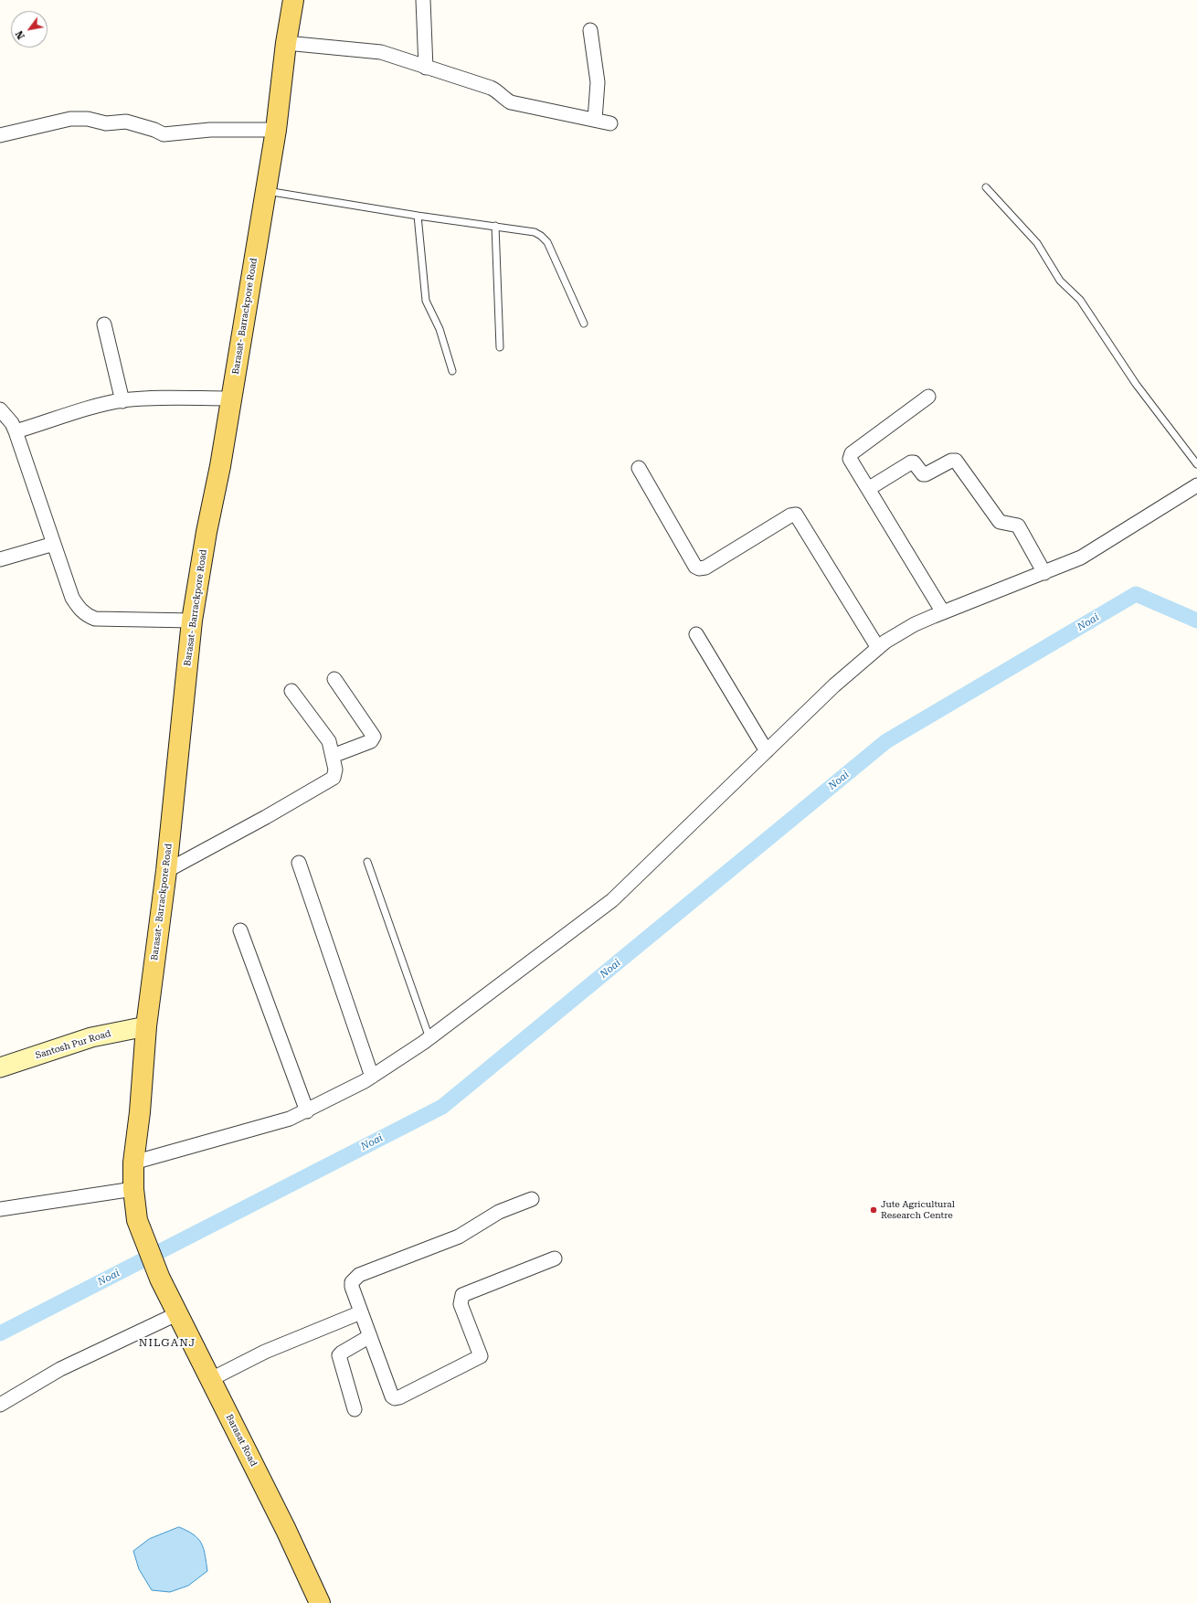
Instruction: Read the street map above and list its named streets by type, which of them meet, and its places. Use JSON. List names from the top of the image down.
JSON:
{
  "streets": {
    "main road": ["Barasat- Barrackpore Road", "Santosh Pur Road", "Barasat Road"]
  },
  "crossings": [
    ["Barasat- Barrackpore Road", "Santosh Pur Road"],
    ["Barasat- Barrackpore Road", "Barasat Road"]
  ],
  "districts": ["NILGANJ"],
  "water": ["Noai"],
  "places": ["Jute Agricultural Research Centre"],
  "north": "bottom left"
}
